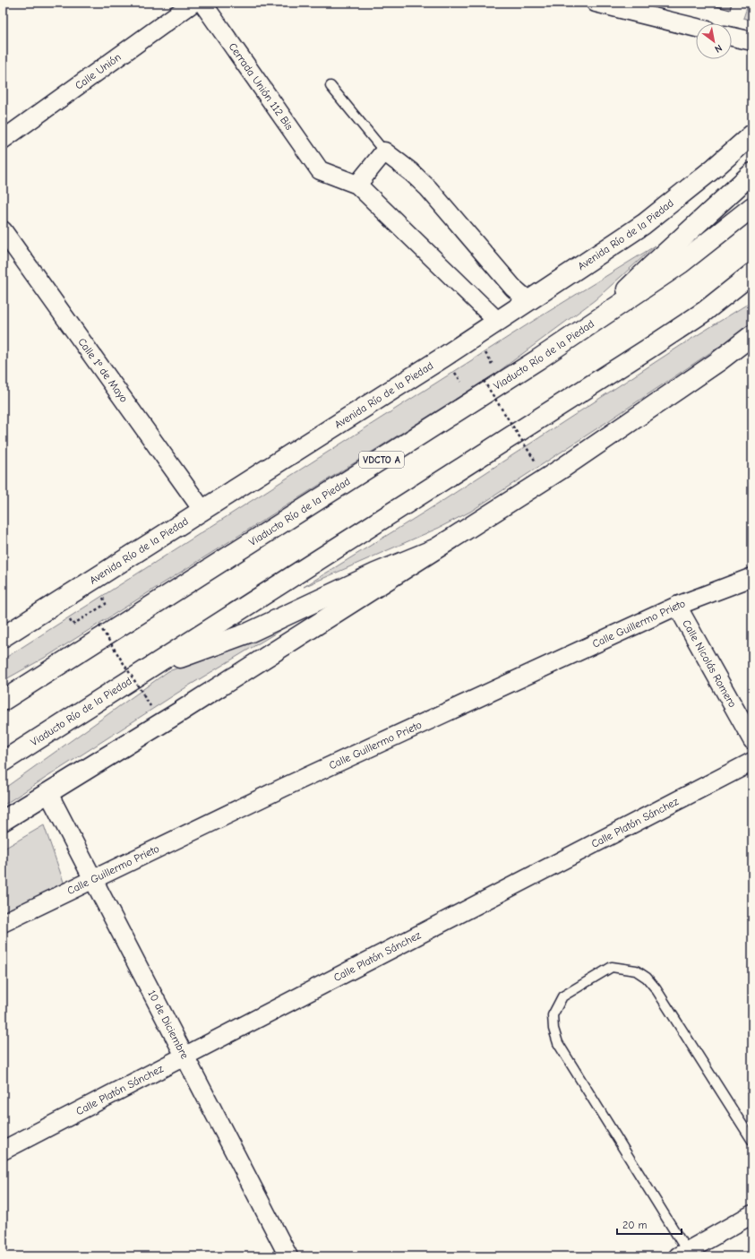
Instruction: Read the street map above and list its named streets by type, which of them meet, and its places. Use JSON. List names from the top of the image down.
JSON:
{
  "streets": {
    "main road": ["Avenida Río de la Piedad", "Viaducto Río de la Piedad", "VDCTO A"],
    "street": [
      "Calle Unión",
      "Cerrada Unión 112 Bis",
      "Calle 1º de Mayo",
      "Calle Guillermo Prieto",
      "Calle Nicolás Romero",
      "Calle Platón Sánchez",
      "10 de Diciembre"
    ]
  },
  "crossings": [
    ["Avenida Río de la Piedad", "Calle 1º de Mayo"],
    ["Calle Guillermo Prieto", "Calle Nicolás Romero"],
    ["Calle Guillermo Prieto", "10 de Diciembre"],
    ["Calle Platón Sánchez", "10 de Diciembre"]
  ],
  "scale_bar": "20 m",
  "north": "bottom right"
}
